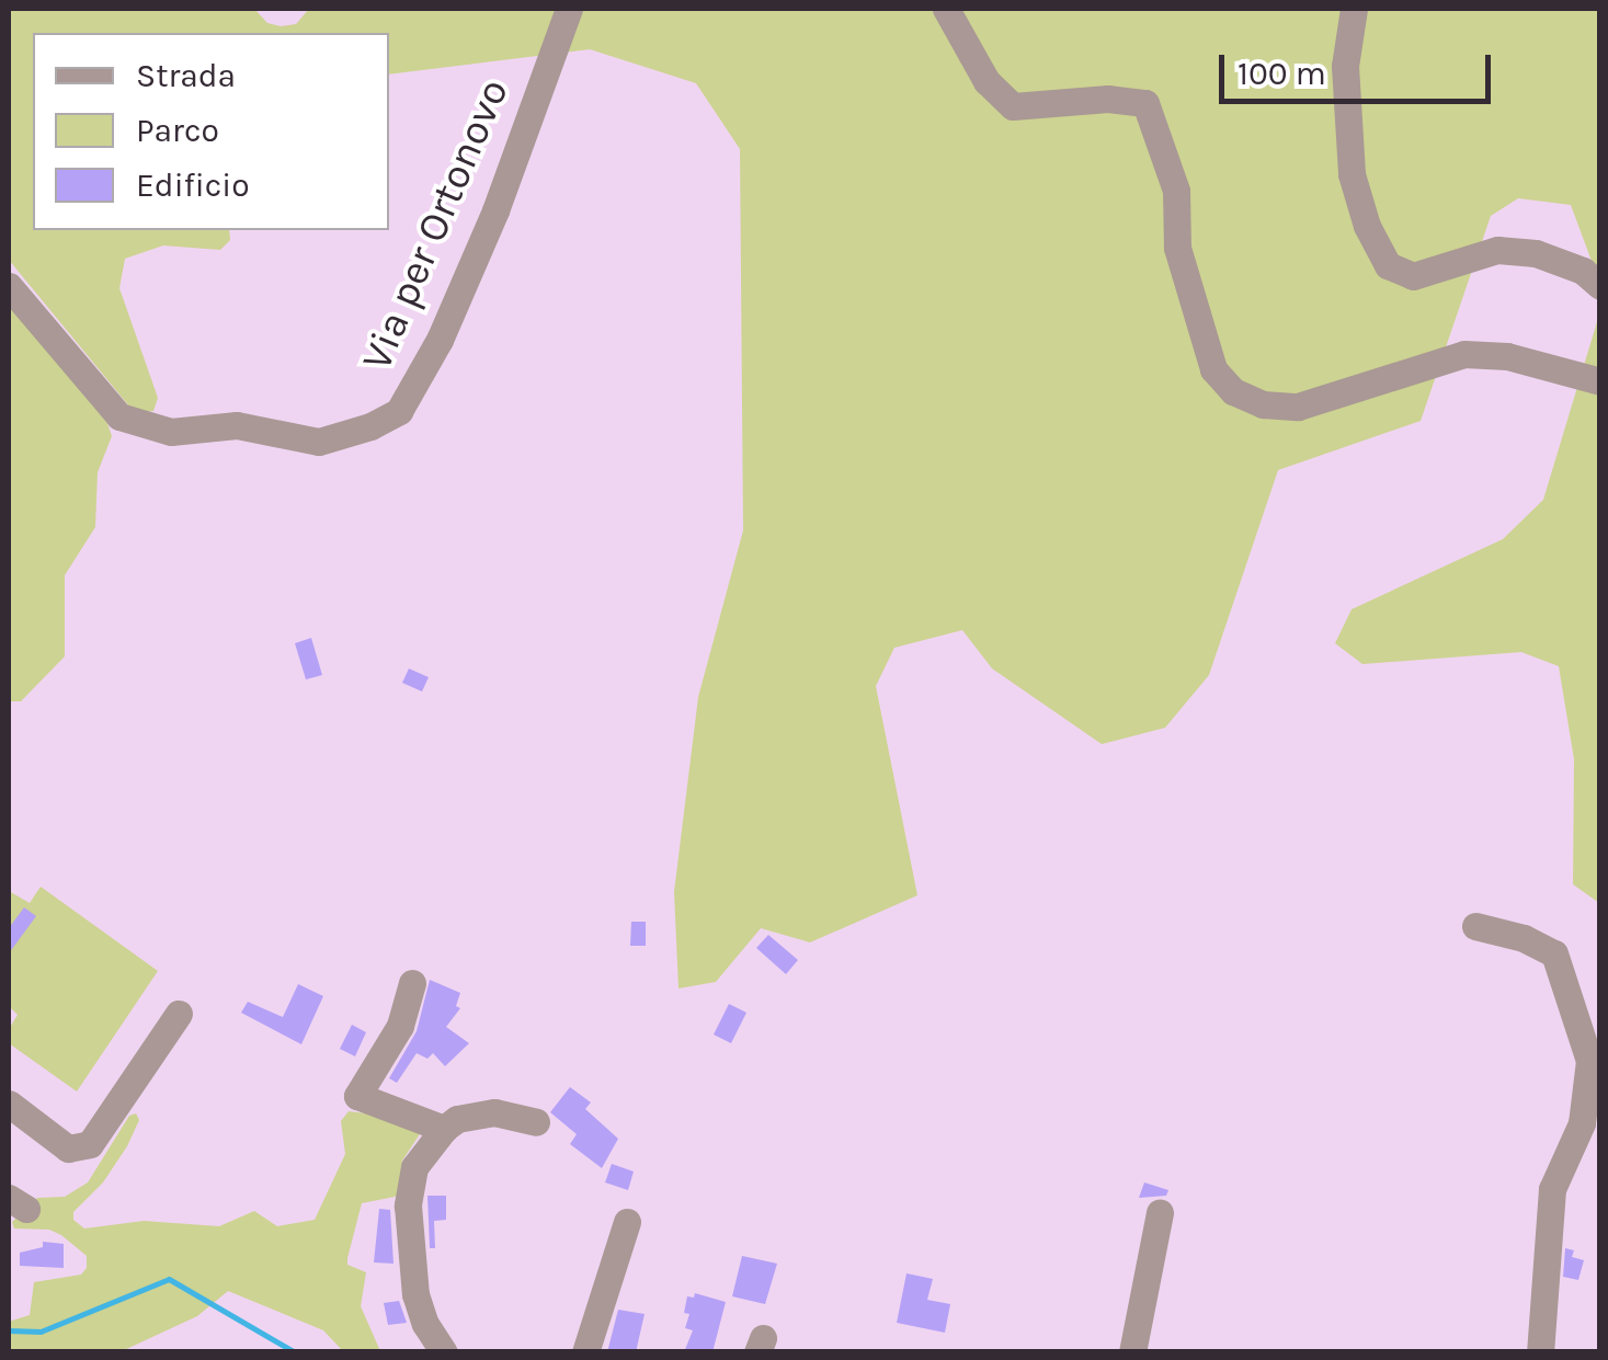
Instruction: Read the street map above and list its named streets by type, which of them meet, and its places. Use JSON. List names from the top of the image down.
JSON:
{
  "streets": {
    "street": ["Via per Ortonovo"]
  },
  "legend": ["Strada", "Parco", "Edificio"],
  "scale_bar": "100 m"
}
